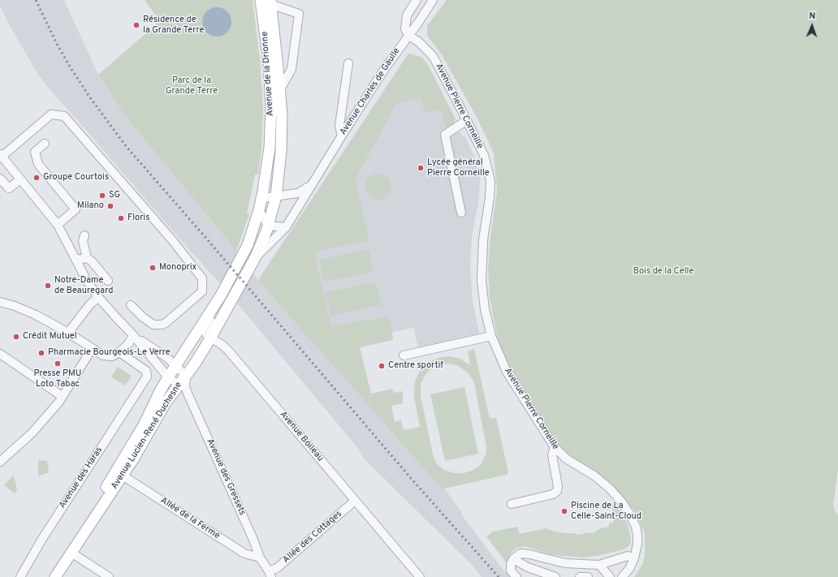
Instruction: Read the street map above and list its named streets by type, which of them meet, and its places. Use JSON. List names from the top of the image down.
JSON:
{
  "streets": {
    "main road": ["Avenue de la Drionne", "Avenue Lucien-René Duchesne"],
    "street": [
      "Avenue Charles de Gaulle",
      "Avenue Pierre Corneille",
      "Avenue Boileau",
      "Avenue des Gressets",
      "Avenue des Haras",
      "Allée de la Ferme",
      "Allée des Cottages"
    ]
  },
  "crossings": [
    ["Avenue de la Drionne", "Avenue Charles de Gaulle"],
    ["Avenue de la Drionne", "Avenue Lucien-René Duchesne"],
    ["Avenue Charles de Gaulle", "Avenue Pierre Corneille"],
    ["Avenue Charles de Gaulle", "Avenue Lucien-René Duchesne"],
    ["Avenue Lucien-René Duchesne", "Avenue Boileau"],
    ["Avenue Lucien-René Duchesne", "Avenue des Gressets"],
    ["Avenue Lucien-René Duchesne", "Allée de la Ferme"],
    ["Avenue Boileau", "Allée des Cottages"],
    ["Avenue des Gressets", "Allée de la Ferme"],
    ["Avenue des Gressets", "Allée des Cottages"]
  ],
  "parks": ["Parc de la Grande Terre", "Bois de la Celle"],
  "places": [
    "Résidence de la Grande Terre",
    "Lycée général Pierre Corneille",
    "Groupe Courtois",
    "SG",
    "Milano",
    "Floris",
    "Monoprix",
    "Notre-Dame de Beauregard",
    "Crédit Mutuel",
    "Pharmacie Bourgeois-Le Verre",
    "Presse PMU Loto Tabac",
    "Centre sportif",
    "Piscine de La Celle-Saint-Cloud"
  ],
  "north": "top"
}
